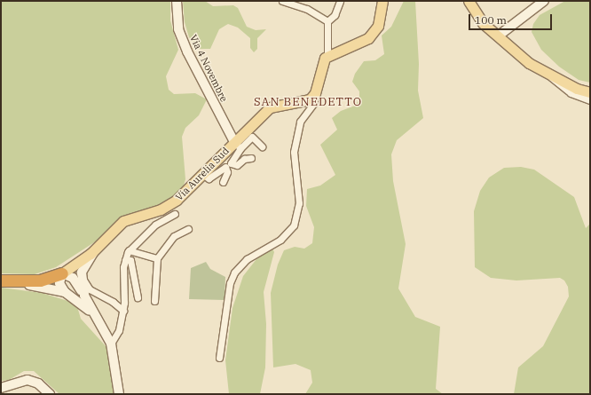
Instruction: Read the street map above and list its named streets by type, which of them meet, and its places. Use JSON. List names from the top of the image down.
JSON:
{
  "streets": {
    "main road": ["Via 4 Novembre", "Via Aurelia Sud"]
  },
  "crossings": [
    ["Via 4 Novembre", "Via Aurelia Sud"]
  ],
  "districts": ["SAN BENEDETTO"],
  "scale_bar": "100 m"
}
